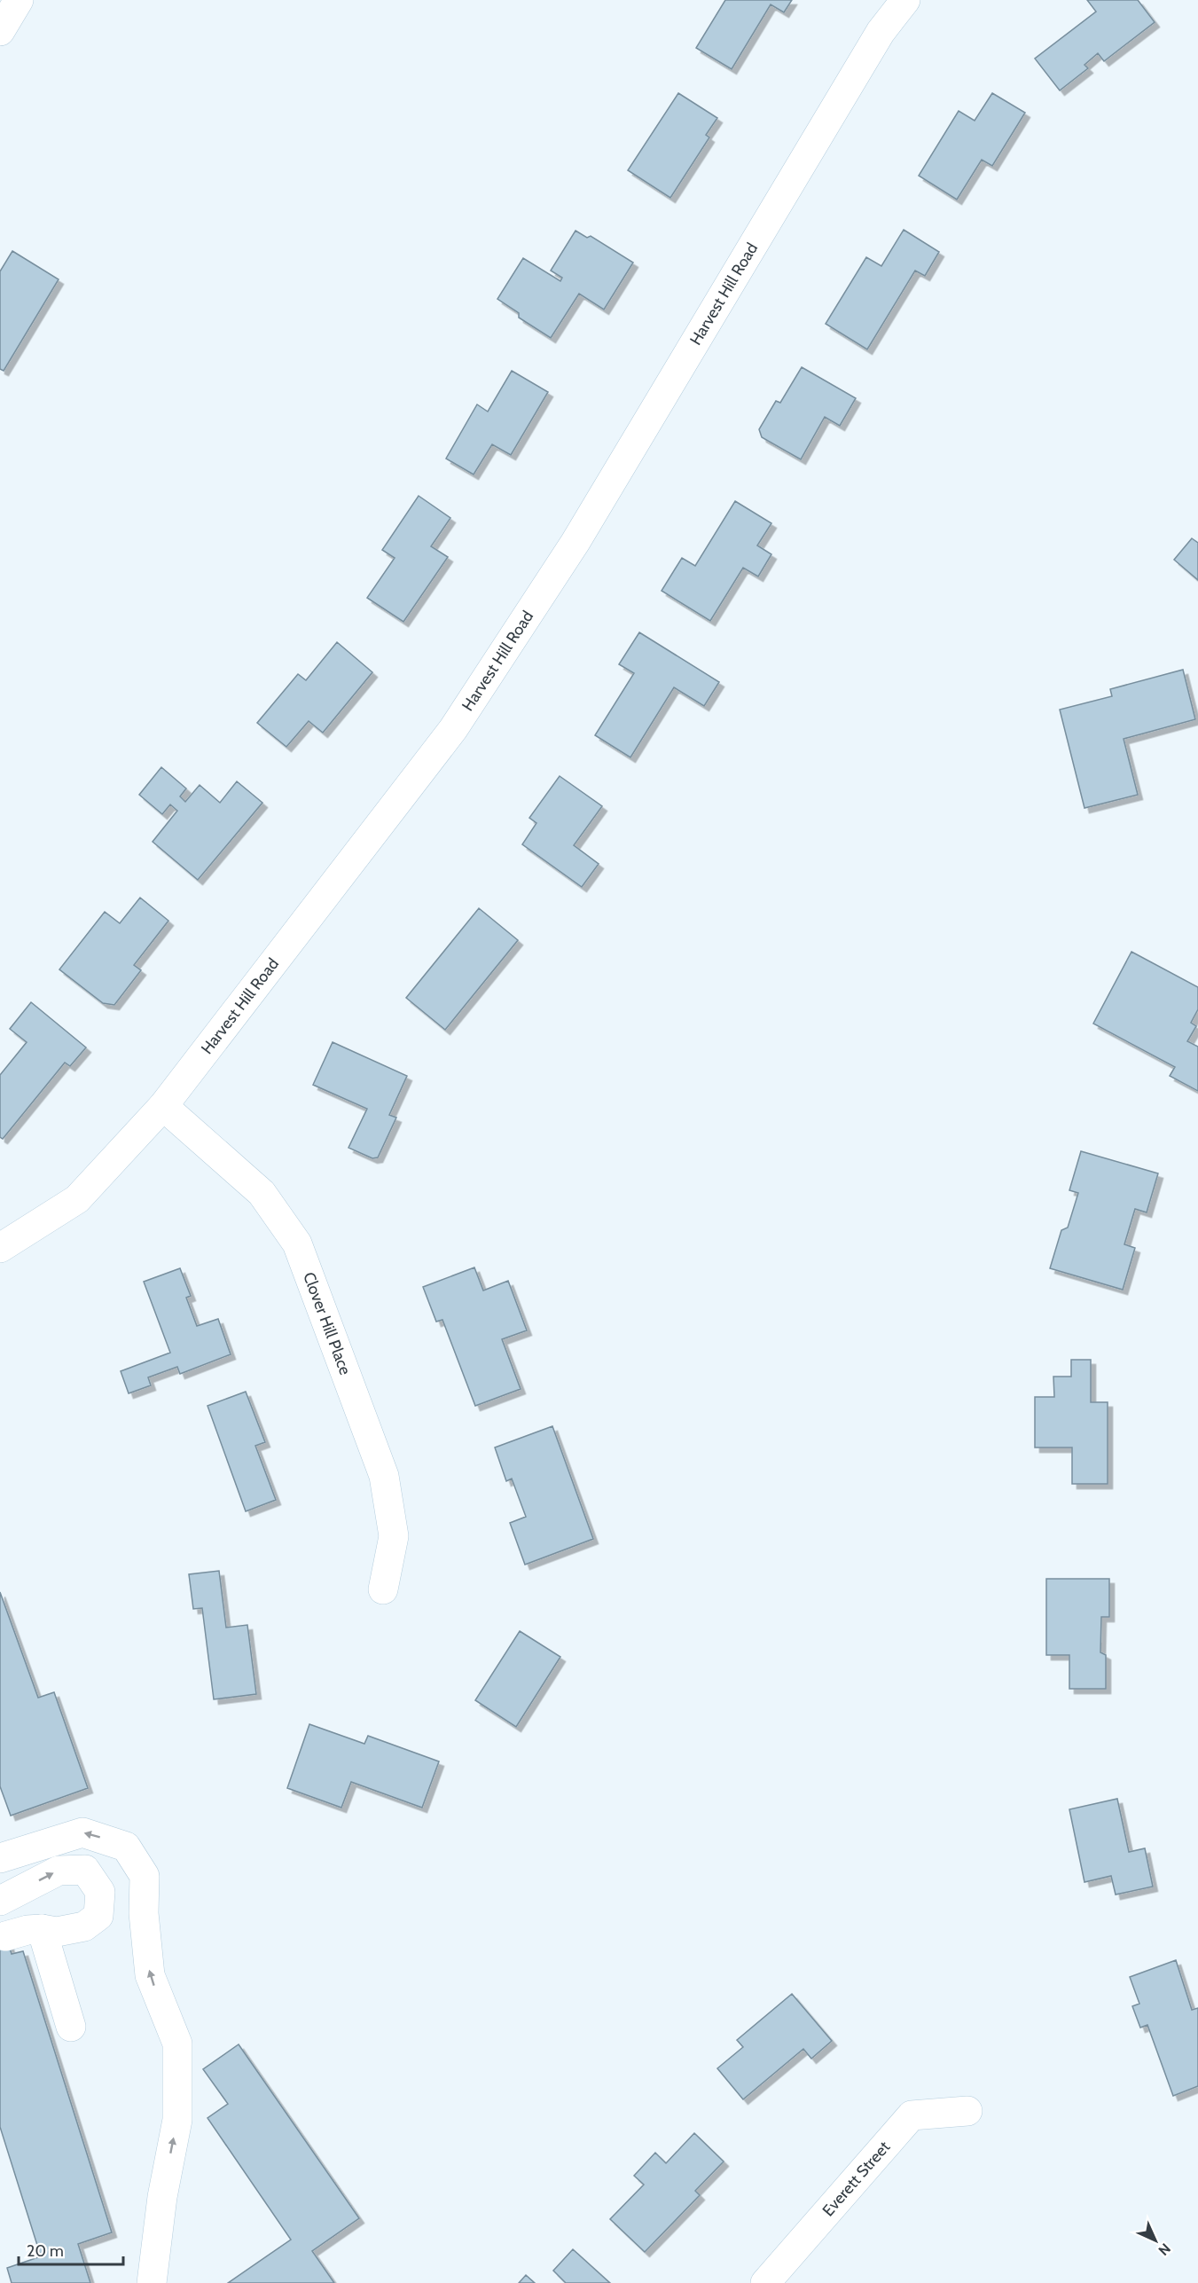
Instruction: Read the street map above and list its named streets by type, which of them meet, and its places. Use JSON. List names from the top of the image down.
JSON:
{
  "streets": {
    "street": ["Harvest Hill Road", "Clover Hill Place", "Everett Street"]
  },
  "crossings": [
    ["Harvest Hill Road", "Clover Hill Place"]
  ],
  "scale_bar": "20 m",
  "north": "bottom right"
}
